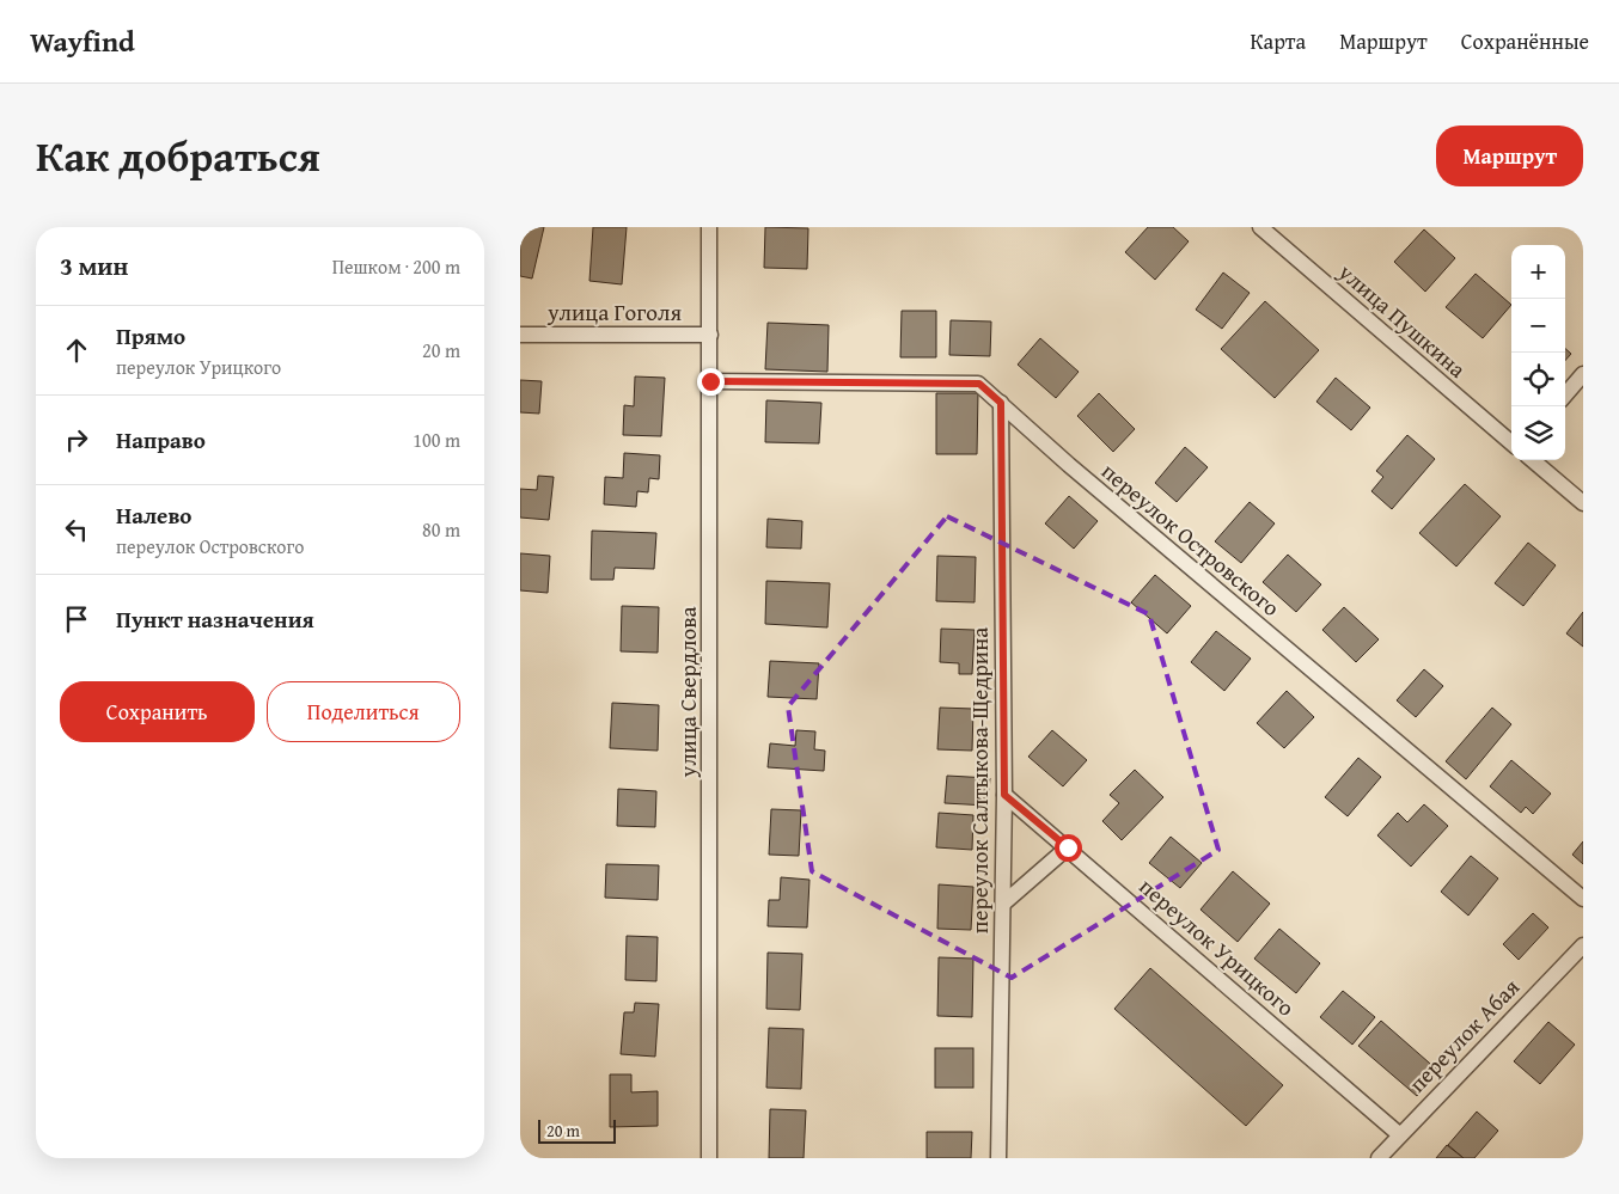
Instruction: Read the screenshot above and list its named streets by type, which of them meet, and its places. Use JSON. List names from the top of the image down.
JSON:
{
  "streets": {
    "lane": [
      "улица Гоголя",
      "улица Пушкина",
      "переулок Островского",
      "улица Свердлова",
      "переулок Салтыкова-Щедрина",
      "переулок Урицкого",
      "переулок Абая"
    ]
  },
  "crossings": [
    ["улица Гоголя", "улица Свердлова"],
    ["переулок Островского", "улица Свердлова"],
    ["переулок Островского", "переулок Салтыкова-Щедрина"],
    ["переулок Салтыкова-Щедрина", "переулок Урицкого"],
    ["переулок Урицкого", "переулок Абая"]
  ],
  "scale_bar": "20 m",
  "page": {
    "header": "Wayfind",
    "nav": ["Карта", "Маршрут", "Сохранённые"],
    "title": "Как добраться",
    "buttons": [
      "Маршрут",
      ["Сохранить", "Поделиться"]
    ],
    "heading": ["3 мин", "Пешком · 200 m"],
    "map_buttons": ["+", "−"],
    "list": [
      ["Прямо", "переулок Урицкого", "20 m"],
      ["Направо", "100 m"],
      ["Налево", "переулок Островского", "80 m"],
      "Пункт назначения"
    ],
    "scale": "20 m"
  }
}
